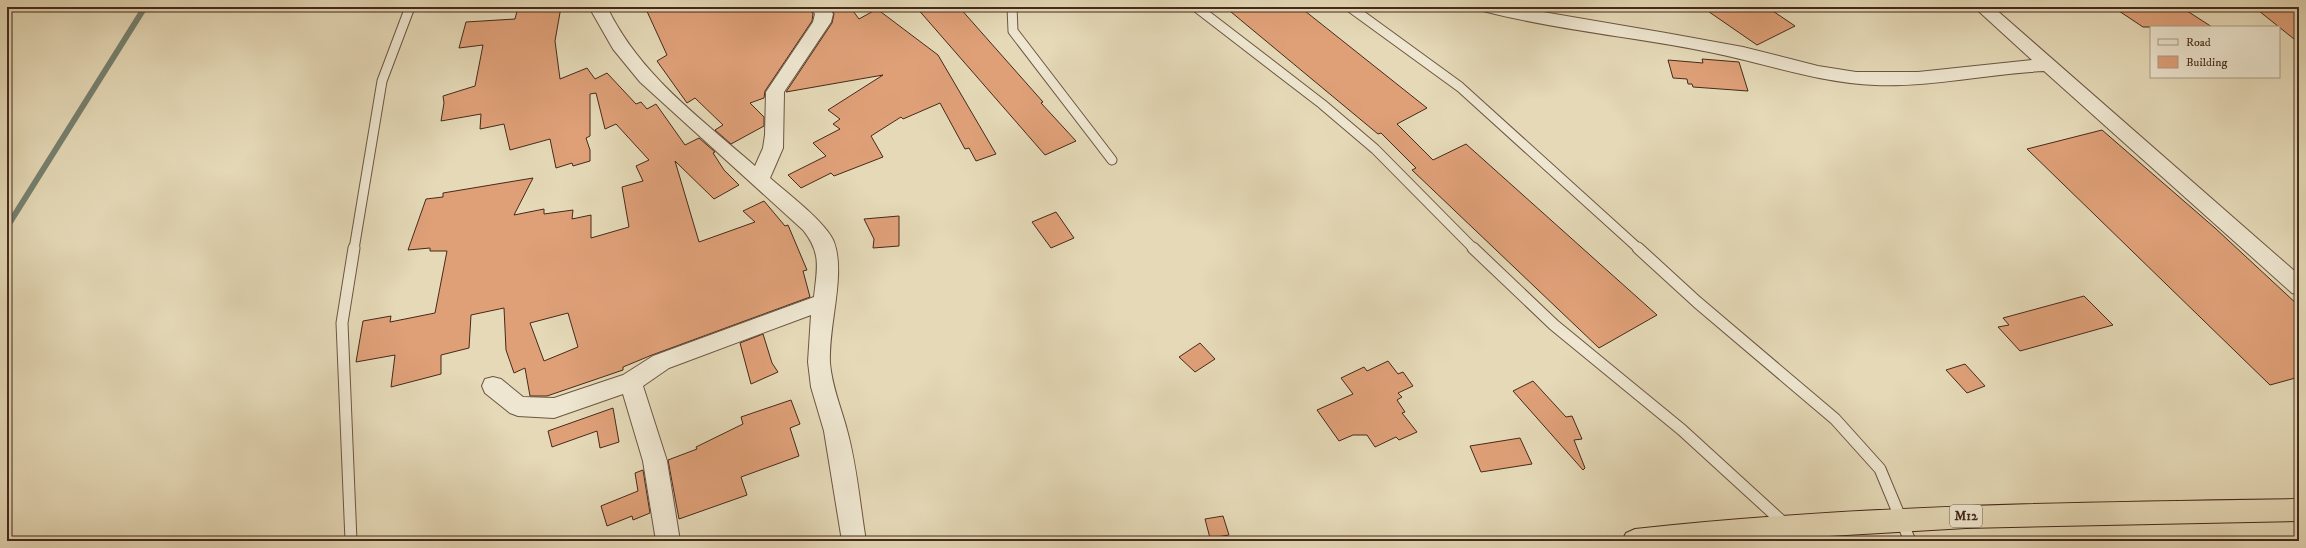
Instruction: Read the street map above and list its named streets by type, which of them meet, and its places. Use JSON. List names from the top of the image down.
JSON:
{
  "streets": {
    "highway": ["M12"]
  },
  "legend": ["Road", "Building"]
}
